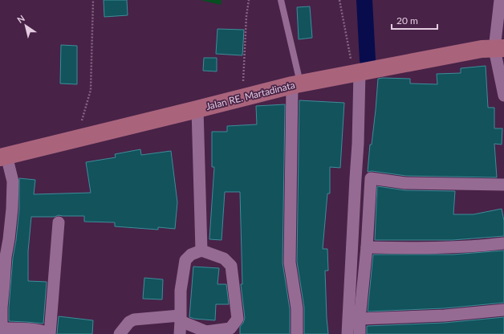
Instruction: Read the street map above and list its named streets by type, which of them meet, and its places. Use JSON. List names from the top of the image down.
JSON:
{
  "streets": {
    "main road": ["Jalan RE. Martadinata"]
  },
  "scale_bar": "20 m",
  "north": "top left"
}
